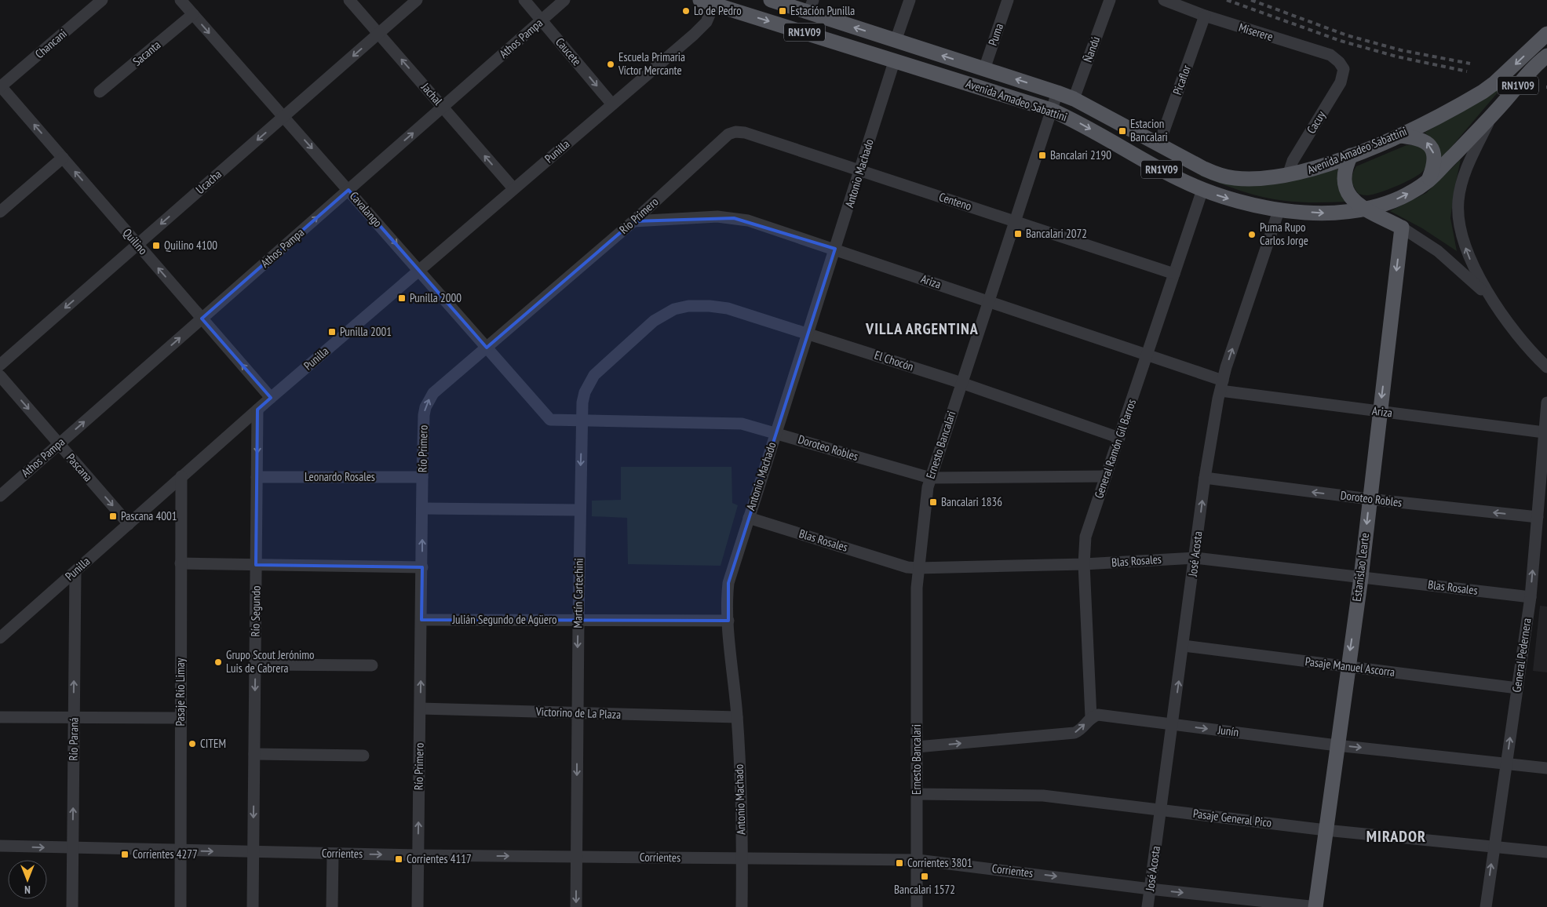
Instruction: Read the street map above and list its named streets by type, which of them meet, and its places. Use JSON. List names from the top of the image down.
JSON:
{
  "streets": {
    "main road": ["RN1V09", "Avenida Amadeo Sabattini", "Estanislao Learte"],
    "street": [
      "Miserere",
      "Puma",
      "Athos Pampa",
      "Chancani",
      "Ñandú",
      "Caucete",
      "Sacanta",
      "Picaflor",
      "Jachal",
      "Cacuy",
      "Punilla",
      "Antonio Machado",
      "Ucacha",
      "Centeno",
      "Cavalango",
      "Río Primero",
      "Quilino",
      "Ariza",
      "El Chocón",
      "Ernesto Bancalari",
      "Doroteo Robles",
      "General Ramón Gil Barros",
      "Pascana",
      "Leonardo Rosales",
      "Blas Rosales",
      "José Acosta",
      "Martín Cartechini",
      "Río Segundo",
      "Julián Segundo de Agüero",
      "General Pedernera",
      "Pasaje Manuel Ascorra",
      "Pasaje Río Limay",
      "Victorino de La Plaza",
      "Junín",
      "Río Paraná",
      "Pasaje General Pico",
      "Corrientes"
    ]
  },
  "crossings": [
    ["Miserere", "Picaflor"],
    ["Miserere", "Cacuy"],
    ["Puma", "Avenida Amadeo Sabattini"],
    ["Athos Pampa", "Caucete"],
    ["Athos Pampa", "Jachal"],
    ["Athos Pampa", "Cavalango"],
    ["Athos Pampa", "Quilino"],
    ["Athos Pampa", "Pascana"],
    ["Chancani", "Quilino"],
    ["Ñandú", "Avenida Amadeo Sabattini"],
    ["Caucete", "Punilla"],
    ["Sacanta", "Cavalango"],
    ["Picaflor", "Avenida Amadeo Sabattini"],
    ["Jachal", "Punilla"],
    ["Jachal", "Ucacha"],
    ["Avenida Amadeo Sabattini", "Cacuy"],
    ["Avenida Amadeo Sabattini", "Punilla"],
    ["Avenida Amadeo Sabattini", "Antonio Machado"],
    ["Avenida Amadeo Sabattini", "Ernesto Bancalari"],
    ["Avenida Amadeo Sabattini", "General Ramón Gil Barros"],
    ["Avenida Amadeo Sabattini", "José Acosta"],
    ["Punilla", "Cavalango"],
    ["Punilla", "Quilino"],
    ["Punilla", "Pascana"],
    ["Punilla", "Río Segundo"],
    ["Punilla", "Pasaje Río Limay"],
    ["Punilla", "Río Paraná"],
    ["Antonio Machado", "Centeno"],
    ["Antonio Machado", "Ariza"],
    ["Antonio Machado", "El Chocón"],
    ["Antonio Machado", "Doroteo Robles"],
    ["Antonio Machado", "Blas Rosales"],
    ["Antonio Machado", "Julián Segundo de Agüero"],
    ["Antonio Machado", "Victorino de La Plaza"],
    ["Antonio Machado", "Corrientes"],
    ["Ucacha", "Cavalango"],
    ["Ucacha", "Quilino"],
    ["Centeno", "Río Primero"],
    ["Centeno", "Ernesto Bancalari"],
    ["Centeno", "General Ramón Gil Barros"],
    ["Cavalango", "Río Primero"],
    ["Cavalango", "Doroteo Robles"],
    ["Río Primero", "Ariza"],
    ["Río Primero", "Leonardo Rosales"],
    ["Río Primero", "Julián Segundo de Agüero"],
    ["Río Primero", "Victorino de La Plaza"],
    ["Río Primero", "Corrientes"],
    ["Ariza", "Ernesto Bancalari"],
    ["Ariza", "General Ramón Gil Barros"],
    ["Ariza", "José Acosta"],
    ["Ariza", "Estanislao Learte"],
    ["Ariza", "General Pedernera"],
    ["El Chocón", "Ernesto Bancalari"],
    ["El Chocón", "General Ramón Gil Barros"],
    ["El Chocón", "Martín Cartechini"],
    ["Ernesto Bancalari", "Doroteo Robles"],
    ["Ernesto Bancalari", "Blas Rosales"],
    ["Ernesto Bancalari", "Pasaje General Pico"],
    ["Ernesto Bancalari", "Corrientes"],
    ["Doroteo Robles", "General Ramón Gil Barros"],
    ["Doroteo Robles", "José Acosta"],
    ["Doroteo Robles", "Estanislao Learte"],
    ["Doroteo Robles", "Martín Cartechini"],
    ["Doroteo Robles", "General Pedernera"],
    ["General Ramón Gil Barros", "Blas Rosales"],
    ["General Ramón Gil Barros", "Junín"],
    ["Leonardo Rosales", "Río Segundo"],
    ["Blas Rosales", "José Acosta"],
    ["Blas Rosales", "Estanislao Learte"],
    ["Blas Rosales", "General Pedernera"],
    ["José Acosta", "Pasaje Manuel Ascorra"],
    ["José Acosta", "Junín"],
    ["José Acosta", "Pasaje General Pico"],
    ["José Acosta", "Corrientes"],
    ["Estanislao Learte", "Pasaje Manuel Ascorra"],
    ["Estanislao Learte", "Junín"],
    ["Estanislao Learte", "Pasaje General Pico"],
    ["Estanislao Learte", "Corrientes"],
    ["Martín Cartechini", "Julián Segundo de Agüero"],
    ["Martín Cartechini", "Victorino de La Plaza"],
    ["Martín Cartechini", "Corrientes"],
    ["Río Segundo", "Corrientes"],
    ["General Pedernera", "Pasaje Manuel Ascorra"],
    ["General Pedernera", "Junín"],
    ["General Pedernera", "Pasaje General Pico"],
    ["Pasaje Río Limay", "Corrientes"],
    ["Río Paraná", "Corrientes"]
  ],
  "one_way": [
    "Athos Pampa",
    "Caucete",
    "Jachal",
    "Ucacha",
    "Cavalango",
    "Río Primero",
    "Quilino",
    "Doroteo Robles",
    "Pascana",
    "José Acosta",
    "Estanislao Learte",
    "Martín Cartechini",
    "Río Segundo",
    "General Pedernera",
    "Junín",
    "Río Paraná",
    "Corrientes"
  ],
  "districts": ["VILLA ARGENTINA", "MIRADOR"],
  "places": {
    "other": [
      "Lo de Pedro",
      "Escuela Primaria Víctor Mercante",
      "Puma Rupo Carlos Jorge",
      "Grupo Scout Jerónimo Luis de Cabrera",
      "CITEM"
    ],
    "transit": [
      "Estación Punilla",
      "Estacion Bancalari",
      "Bancalari 2190",
      "Bancalari 2072",
      "Quilino 4100",
      "Punilla 2000",
      "Punilla 2001",
      "Bancalari 1836",
      "Pascana 4001",
      "Corrientes 4277",
      "Corrientes 4117",
      "Corrientes 3801",
      "Bancalari 1572"
    ]
  },
  "north": "bottom"
}
